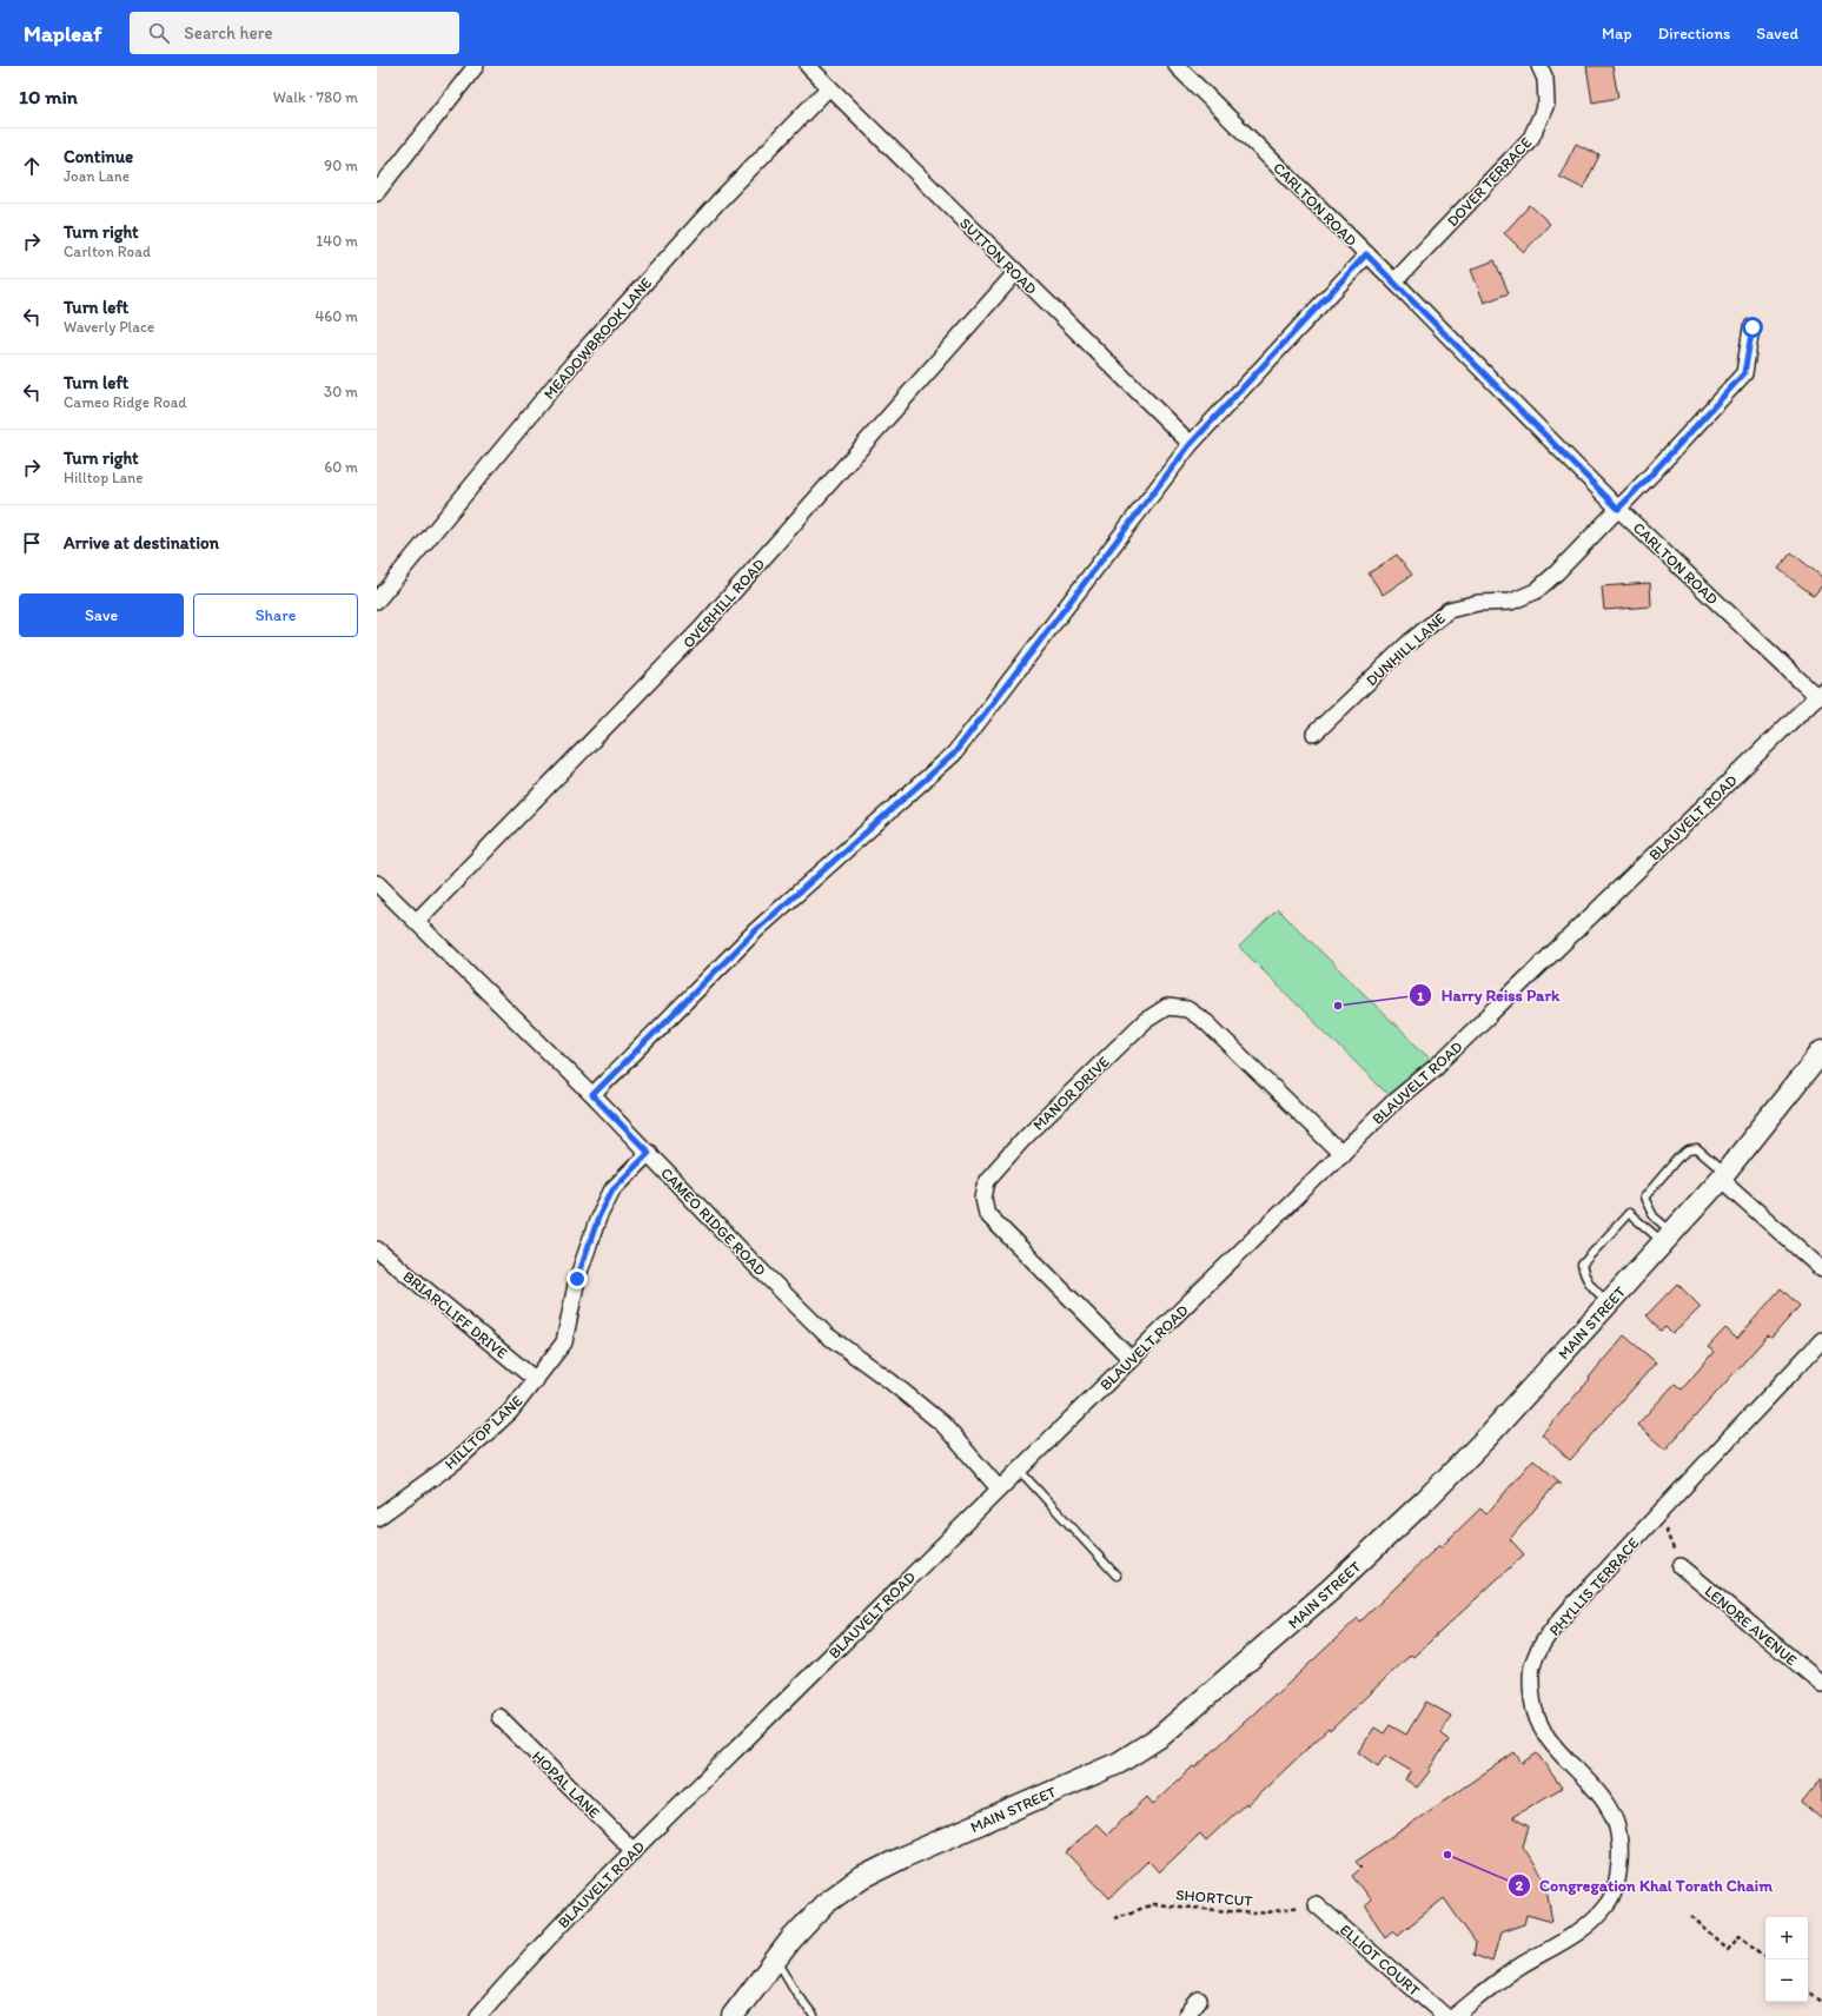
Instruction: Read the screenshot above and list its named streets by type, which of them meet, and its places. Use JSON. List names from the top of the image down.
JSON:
{
  "streets": {
    "main road": ["MAIN STREET"],
    "street": [
      "DOVER TERRACE",
      "CARLTON ROAD",
      "SUTTON ROAD",
      "MEADOWBROOK LANE",
      "OVERHILL ROAD",
      "DUNHILL LANE",
      "BLAUVELT ROAD",
      "MANOR DRIVE",
      "CAMEO RIDGE ROAD",
      "BRIARCLIFF DRIVE",
      "HILLTOP LANE",
      "PHYLLIS TERRACE",
      "LENORE AVENUE",
      "HOPAL LANE",
      "ELLIOT COURT"
    ],
    "path": ["SHORTCUT"]
  },
  "crossings": [
    ["DOVER TERRACE", "CARLTON ROAD"],
    ["CARLTON ROAD", "DUNHILL LANE"],
    ["CARLTON ROAD", "BLAUVELT ROAD"],
    ["SUTTON ROAD", "MEADOWBROOK LANE"],
    ["SUTTON ROAD", "OVERHILL ROAD"],
    ["OVERHILL ROAD", "CAMEO RIDGE ROAD"],
    ["BLAUVELT ROAD", "MANOR DRIVE"],
    ["BLAUVELT ROAD", "CAMEO RIDGE ROAD"],
    ["BLAUVELT ROAD", "HOPAL LANE"],
    ["CAMEO RIDGE ROAD", "HILLTOP LANE"],
    ["BRIARCLIFF DRIVE", "HILLTOP LANE"],
    ["SHORTCUT", "ELLIOT COURT"]
  ],
  "places": ["Harry Reiss Park", "Congregation Khal Torath Chaim"],
  "page": {
    "header": "Mapleaf",
    "search": "Search here",
    "nav": ["Map", "Directions", "Saved"],
    "heading": ["10 min", "Walk · 780 m"],
    "list": [
      ["Continue", "Joan Lane", "90 m"],
      ["Turn right", "Carlton Road", "140 m"],
      ["Turn left", "Waverly Place", "460 m"],
      ["Turn left", "Cameo Ridge Road", "30 m"],
      ["Turn right", "Hilltop Lane", "60 m"],
      "Arrive at destination"
    ],
    "buttons": ["Save", "Share"],
    "map_buttons": ["+", "−"]
  }
}
